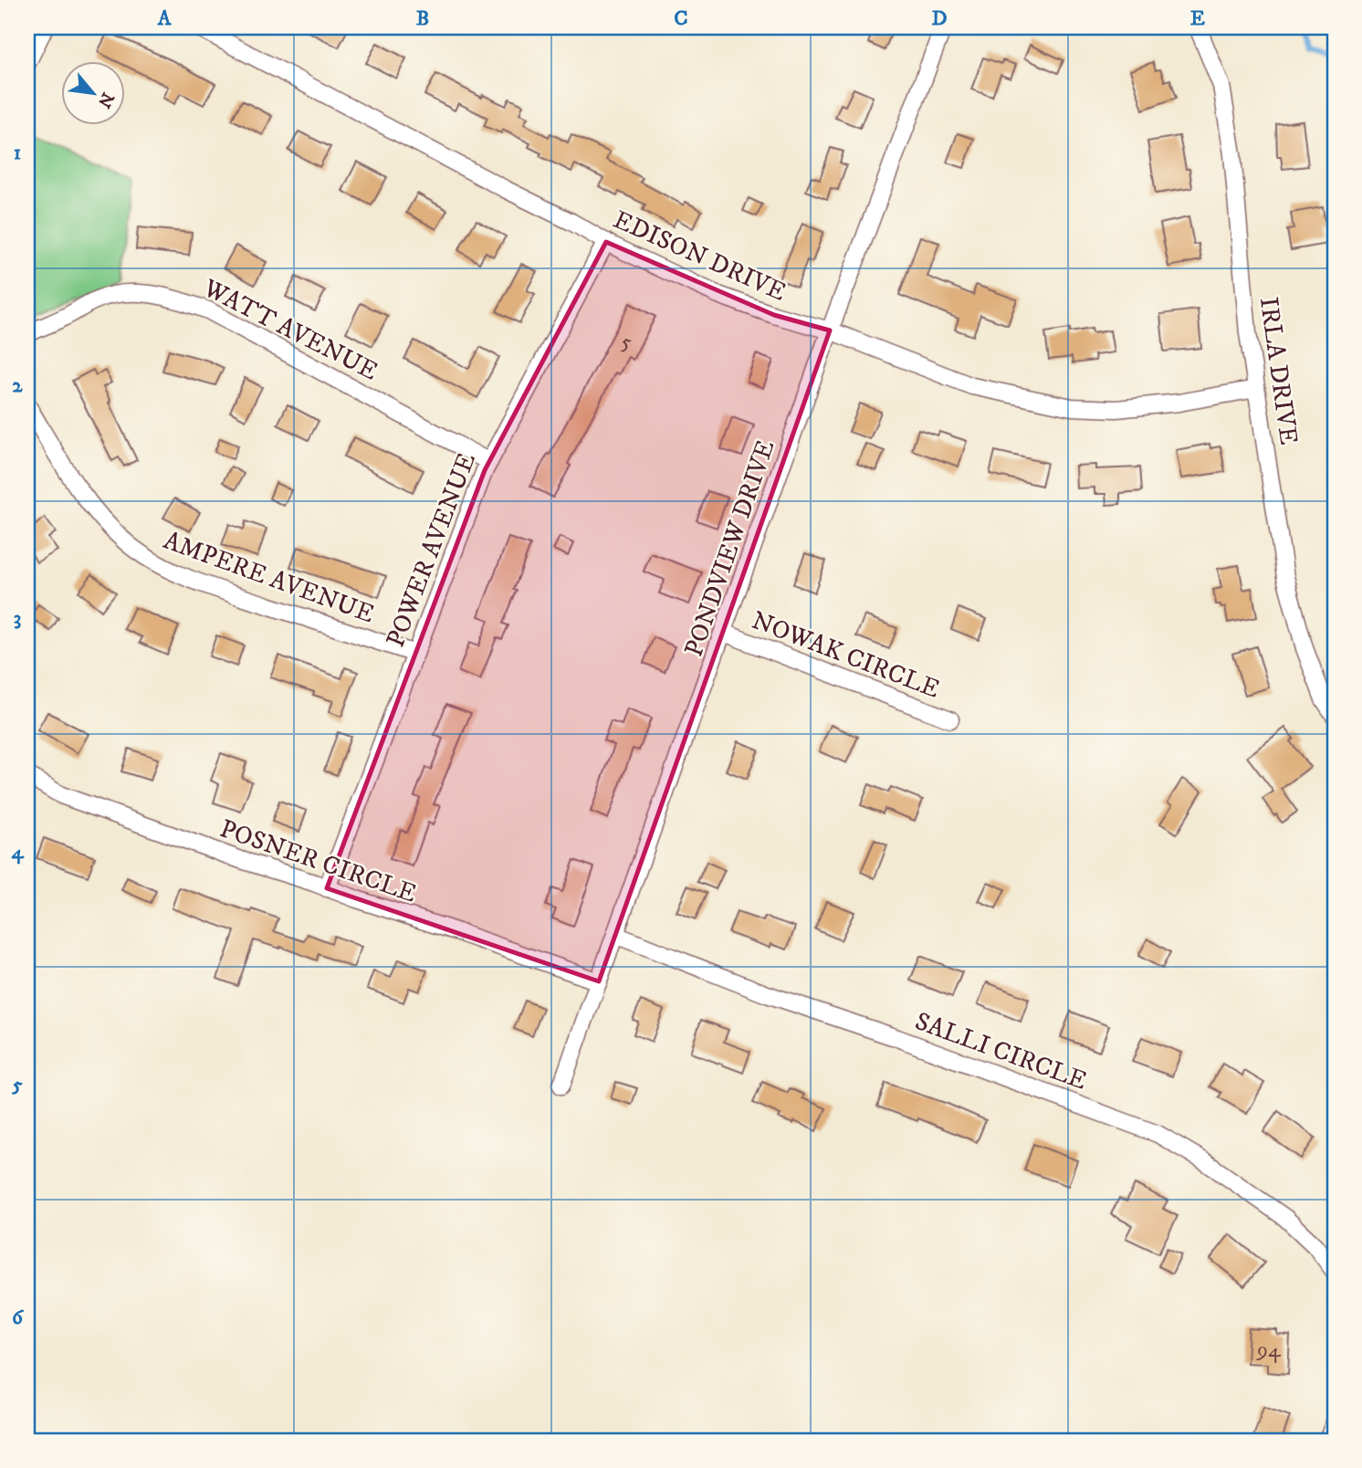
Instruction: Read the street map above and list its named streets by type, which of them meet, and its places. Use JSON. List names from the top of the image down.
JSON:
{
  "streets": {
    "street": [
      "EDISON DRIVE",
      "WATT AVENUE",
      "IRLA DRIVE",
      "PONDVIEW DRIVE",
      "POWER AVENUE",
      "AMPERE AVENUE",
      "NOWAK CIRCLE",
      "POSNER CIRCLE",
      "SALLI CIRCLE"
    ]
  },
  "crossings": [
    ["EDISON DRIVE", "IRLA DRIVE"],
    ["EDISON DRIVE", "PONDVIEW DRIVE"],
    ["EDISON DRIVE", "POWER AVENUE"],
    ["WATT AVENUE", "POWER AVENUE"],
    ["PONDVIEW DRIVE", "NOWAK CIRCLE"],
    ["PONDVIEW DRIVE", "POSNER CIRCLE"],
    ["PONDVIEW DRIVE", "SALLI CIRCLE"],
    ["POWER AVENUE", "AMPERE AVENUE"],
    ["POWER AVENUE", "POSNER CIRCLE"]
  ],
  "house_numbers": ["5", "94"],
  "north": "bottom right",
  "grid": {
    "columns": [
      "A",
      "B",
      "C",
      "D",
      "E"
    ],
    "rows": [
      "1",
      "2",
      "3",
      "4",
      "5",
      "6"
    ]
  }
}
